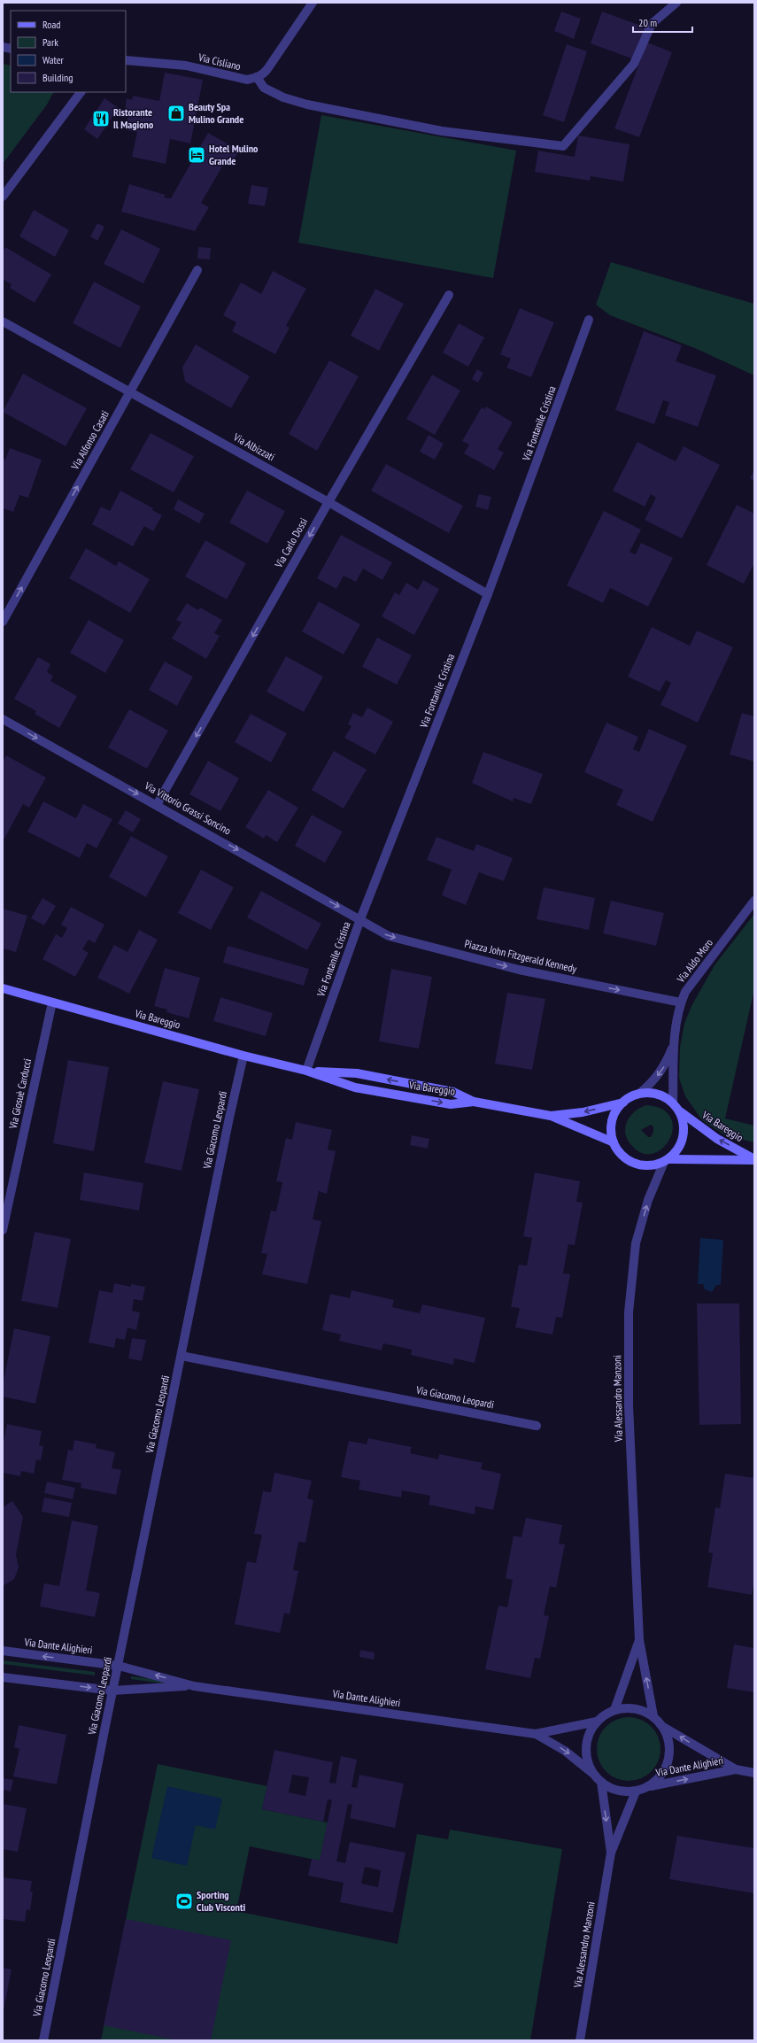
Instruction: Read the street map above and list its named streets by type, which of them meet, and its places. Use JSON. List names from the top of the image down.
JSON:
{
  "streets": {
    "street": [
      "Via Cisliano",
      "Via Fontanile Cristina",
      "Via Alfonso Casati",
      "Via Albizzati",
      "Via Carlo Dossi",
      "Via Vittorio Grassi Soncino",
      "Piazza John Fitzgerald Kennedy",
      "Via Aldo Moro",
      "Via Bareggio",
      "Via Giosuè Carducci",
      "Via Giacomo Leopardi",
      "Via Alessandro Manzoni",
      "Via Dante Alighieri"
    ]
  },
  "crossings": [
    ["Via Fontanile Cristina", "Via Albizzati"],
    ["Via Fontanile Cristina", "Via Vittorio Grassi Soncino"],
    ["Via Fontanile Cristina", "Piazza John Fitzgerald Kennedy"],
    ["Via Fontanile Cristina", "Via Bareggio"],
    ["Via Alfonso Casati", "Via Albizzati"],
    ["Via Albizzati", "Via Carlo Dossi"],
    ["Via Carlo Dossi", "Via Vittorio Grassi Soncino"],
    ["Via Vittorio Grassi Soncino", "Piazza John Fitzgerald Kennedy"],
    ["Piazza John Fitzgerald Kennedy", "Via Aldo Moro"],
    ["Via Bareggio", "Via Giosuè Carducci"],
    ["Via Bareggio", "Via Giacomo Leopardi"],
    ["Via Bareggio", "Via Alessandro Manzoni"],
    ["Via Giacomo Leopardi", "Via Dante Alighieri"],
    ["Via Alessandro Manzoni", "Via Dante Alighieri"]
  ],
  "one_way": [
    "Via Alfonso Casati",
    "Via Carlo Dossi",
    "Via Vittorio Grassi Soncino",
    "Piazza John Fitzgerald Kennedy"
  ],
  "places": {
    "shop": ["Beauty Spa Mulino Grande"],
    "restaurant": ["Ristorante Il Magiono"],
    "hotel": ["Hotel Mulino Grande"],
    "sports": ["Sporting Club Visconti"]
  },
  "legend": [
    "Road",
    "Park",
    "Water",
    "Building"
  ],
  "scale_bar": "20 m"
}
